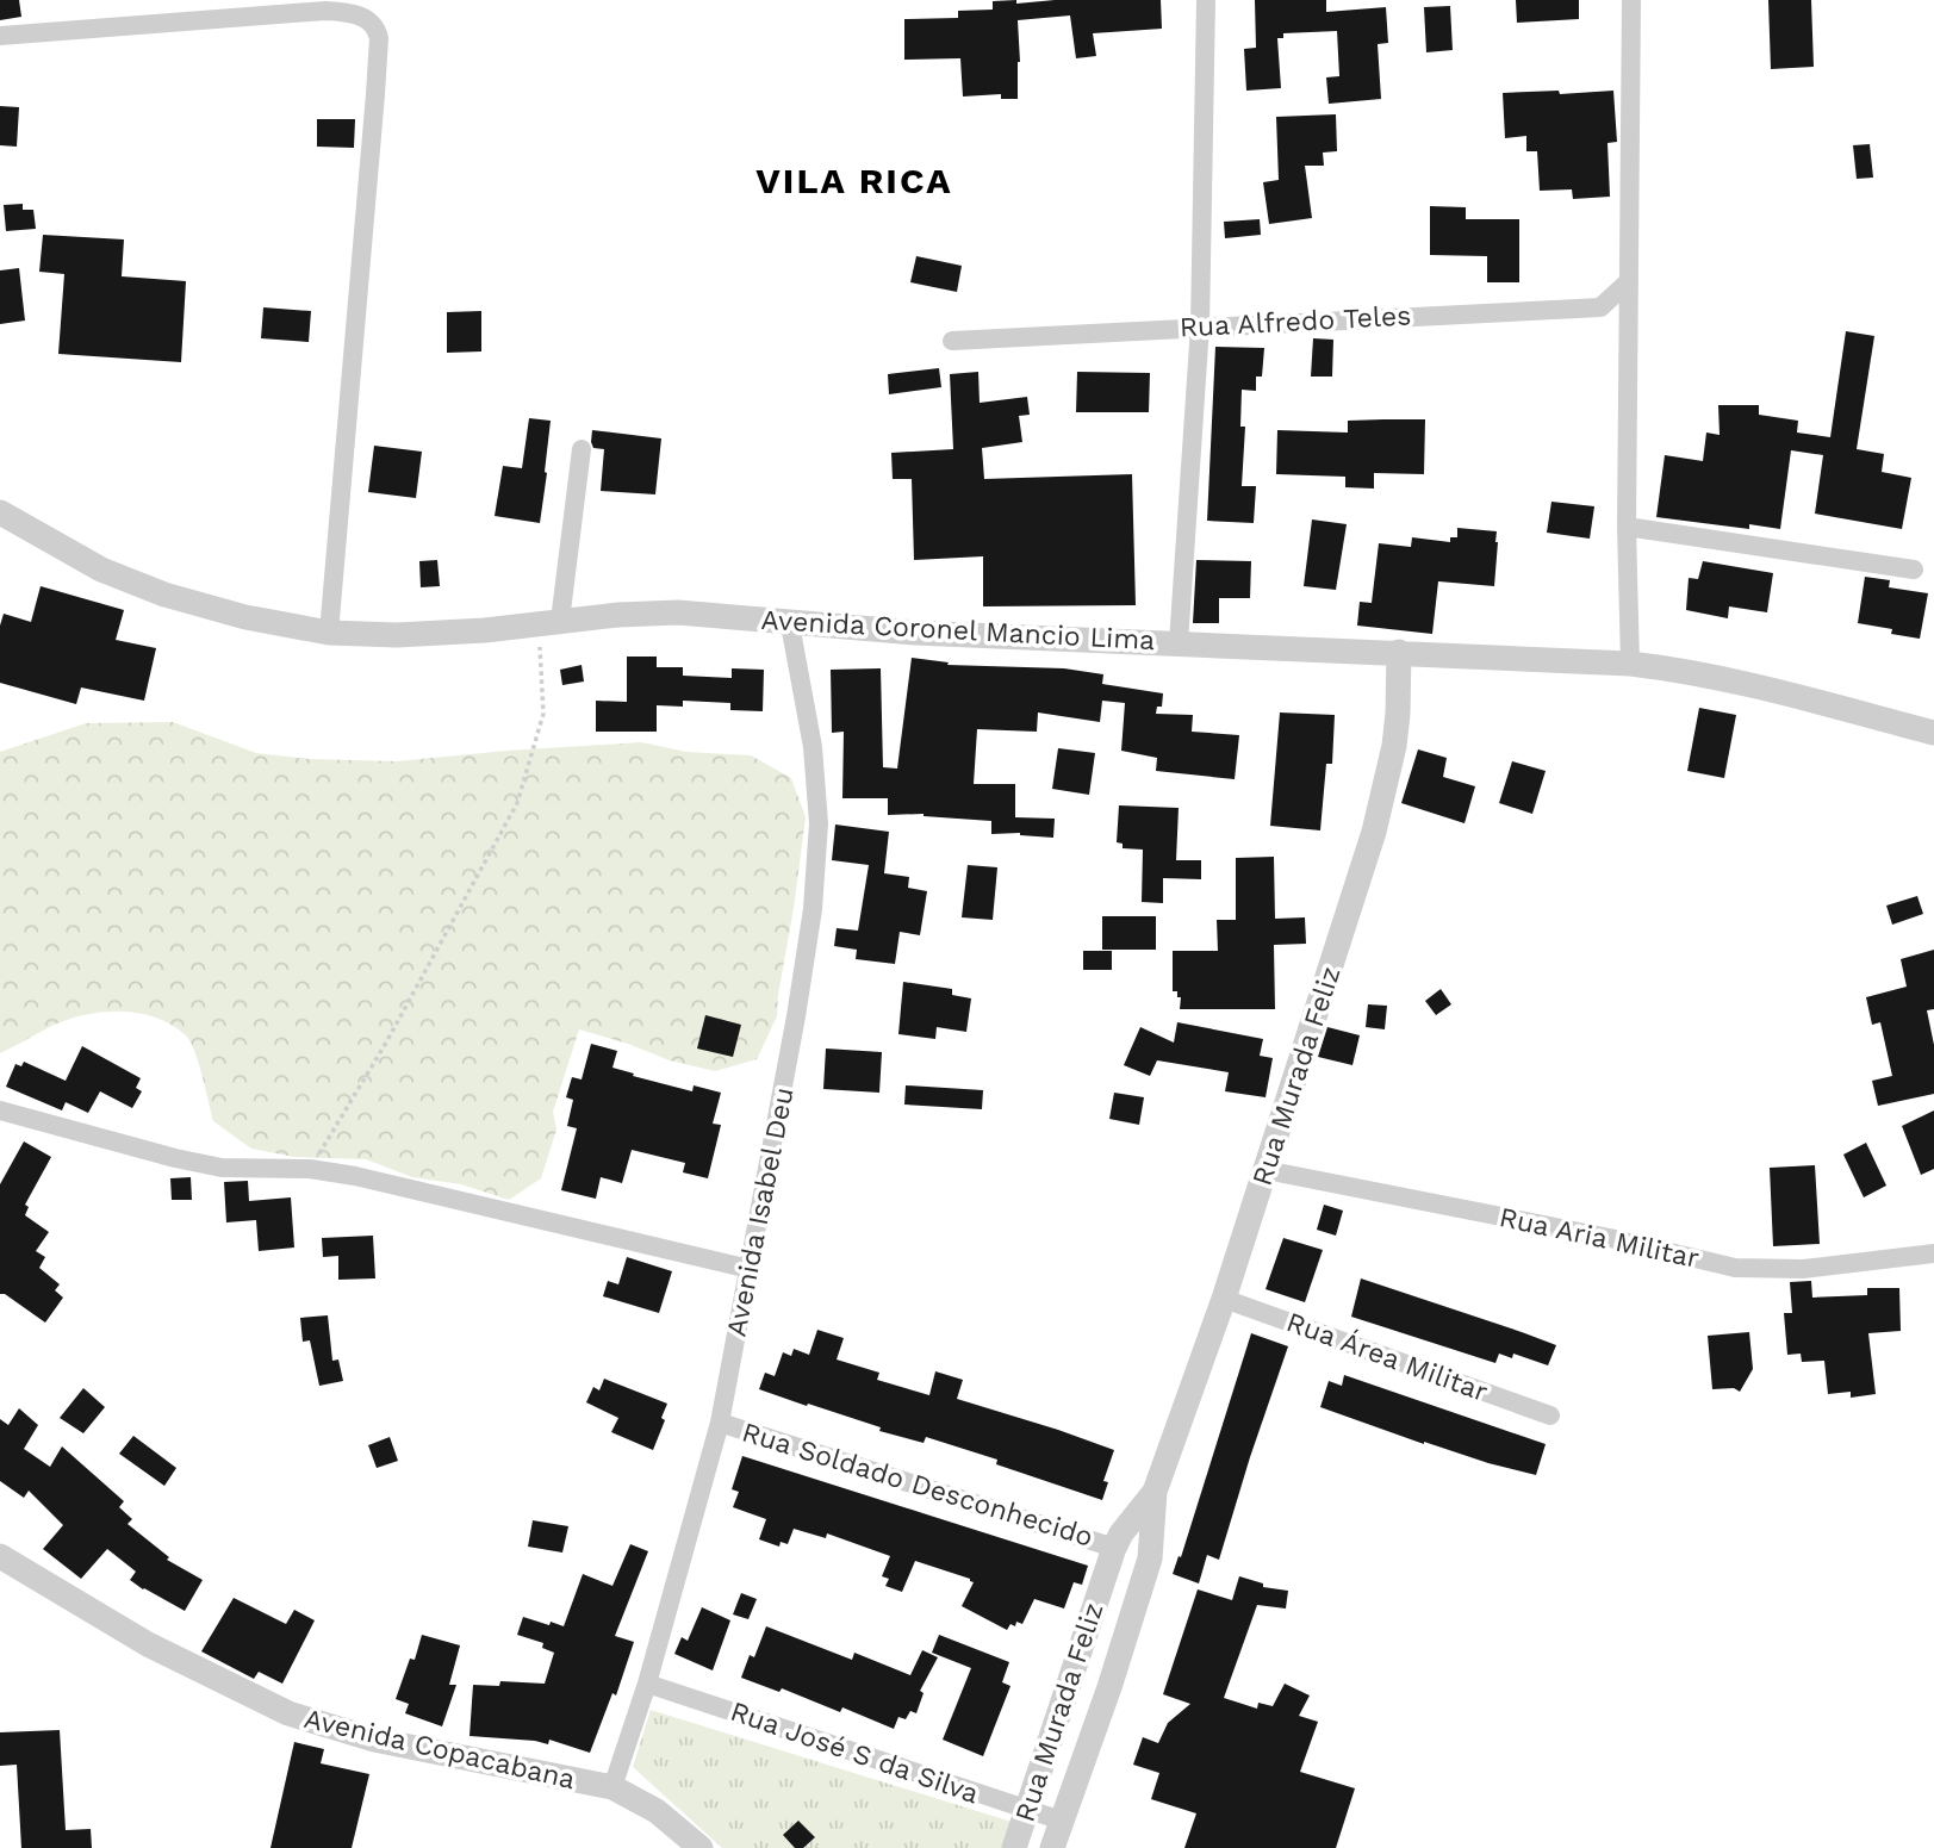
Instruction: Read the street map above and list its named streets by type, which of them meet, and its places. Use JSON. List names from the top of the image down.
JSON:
{
  "streets": {
    "street": [
      "Rua Alfredo Teles",
      "Avenida Coronel Mancio Lima",
      "Rua Murada Feliz",
      "Avenida Isabel Deu",
      "Rua Aria Militar",
      "Rua Área Militar",
      "Rua Soldado Desconhecido",
      "Avenida Copacabana",
      "Rua José S da Silva"
    ]
  },
  "crossings": [
    ["Avenida Coronel Mancio Lima", "Rua Murada Feliz"],
    ["Avenida Coronel Mancio Lima", "Avenida Isabel Deu"],
    ["Rua Murada Feliz", "Rua Aria Militar"],
    ["Rua Murada Feliz", "Rua Área Militar"],
    ["Rua Murada Feliz", "Rua Soldado Desconhecido"],
    ["Rua Murada Feliz", "Rua José S da Silva"],
    ["Avenida Isabel Deu", "Rua Soldado Desconhecido"],
    ["Avenida Isabel Deu", "Avenida Copacabana"],
    ["Avenida Isabel Deu", "Rua José S da Silva"]
  ],
  "districts": ["VILA RICA"]
}
